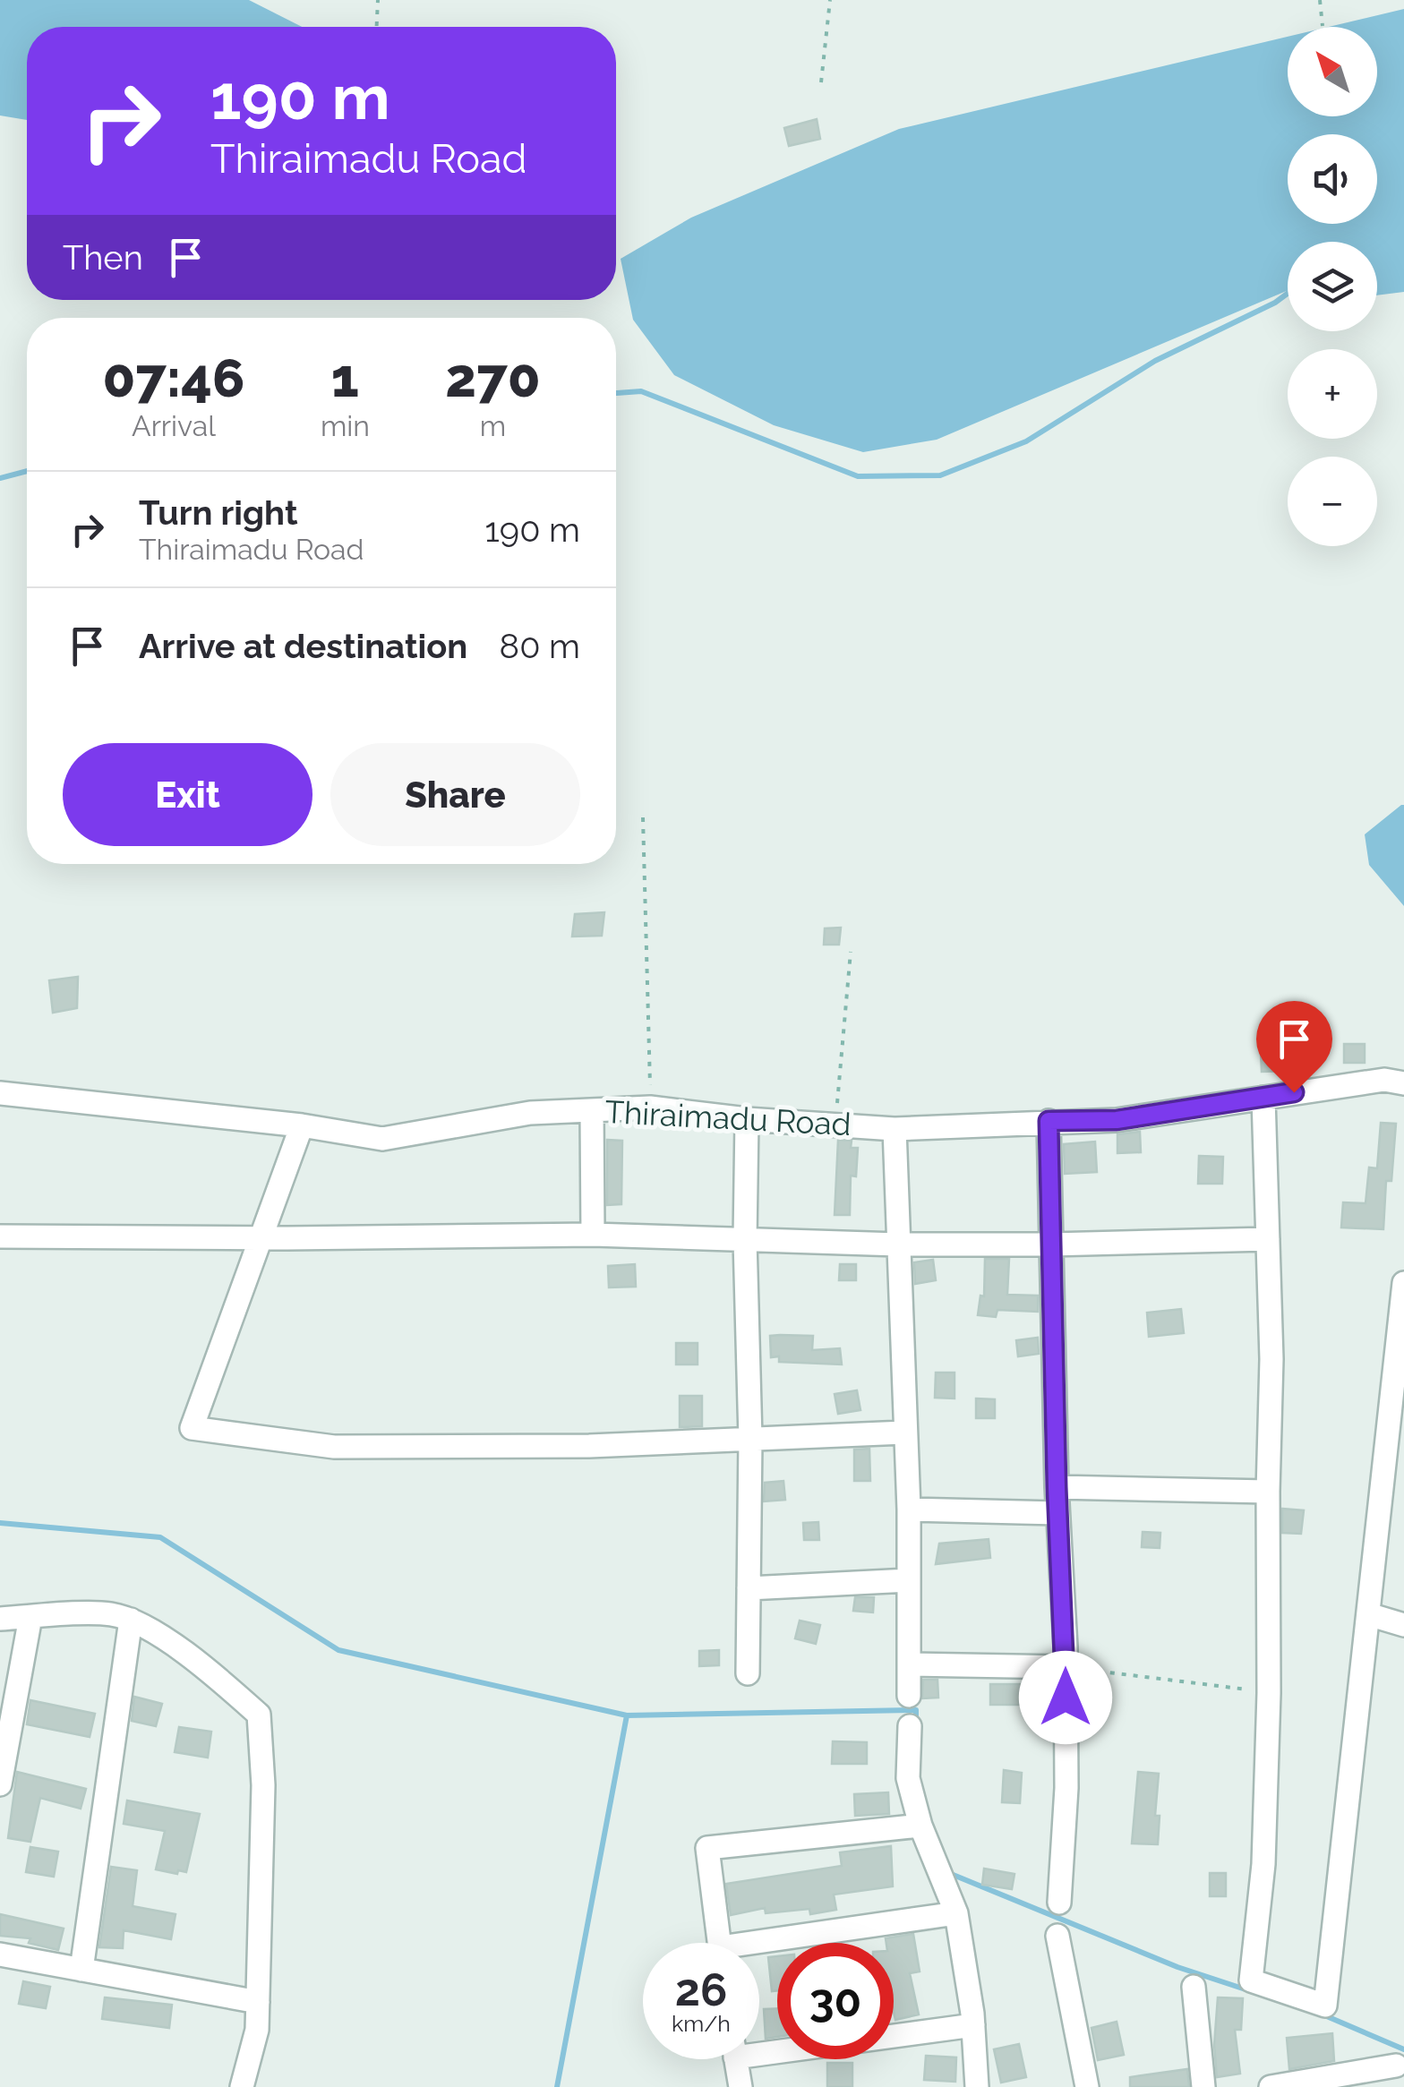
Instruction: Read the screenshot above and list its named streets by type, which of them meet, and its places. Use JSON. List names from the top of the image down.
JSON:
{
  "streets": {
    "street": ["Thiraimadu Road"]
  },
  "north": "top left",
  "page": {
    "map_buttons": ["+", "−"],
    "turn": ["190 m", "Thiraimadu Road"],
    "then": "Then",
    "eta": [
      "07:46",
      "Arrival",
      "1",
      "min",
      "270",
      "m"
    ],
    "list": [
      {
        "name": "Turn right",
        "note": "Thiraimadu Road",
        "value": "190 m"
      },
      {
        "name": "Arrive at destination",
        "value": "80 m"
      }
    ],
    "buttons": ["Exit", "Share"],
    "speed": "26 km/h",
    "limit": "30"
  }
}
